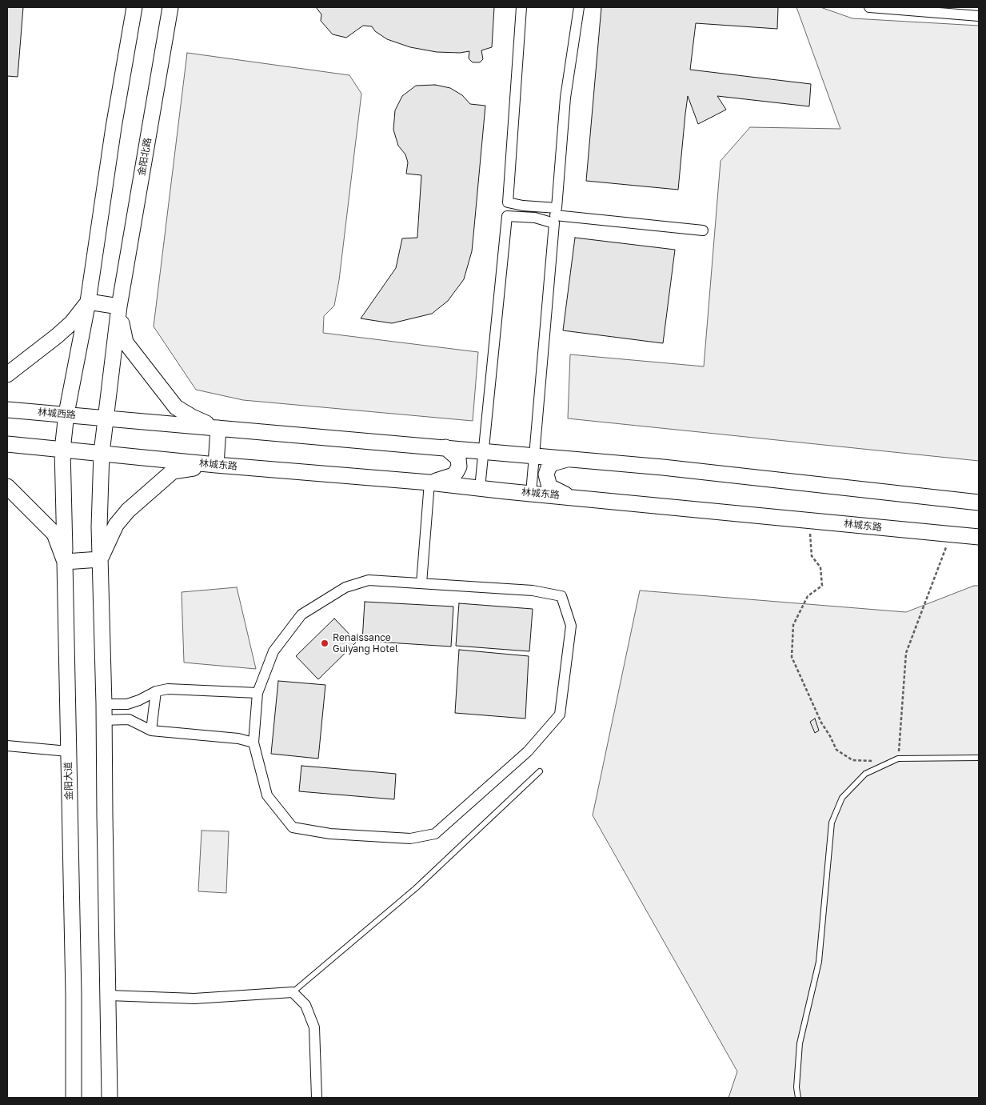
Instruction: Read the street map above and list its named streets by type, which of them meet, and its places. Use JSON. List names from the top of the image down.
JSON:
{
  "streets": {
    "main road": [
      "金阳北路",
      "林城西路",
      "林城东路",
      "金阳大道"
    ]
  },
  "crossings": [
    ["金阳北路", "林城西路"],
    ["金阳北路", "林城东路"]
  ],
  "places": ["Renaissance Guiyang Hotel"]
}
